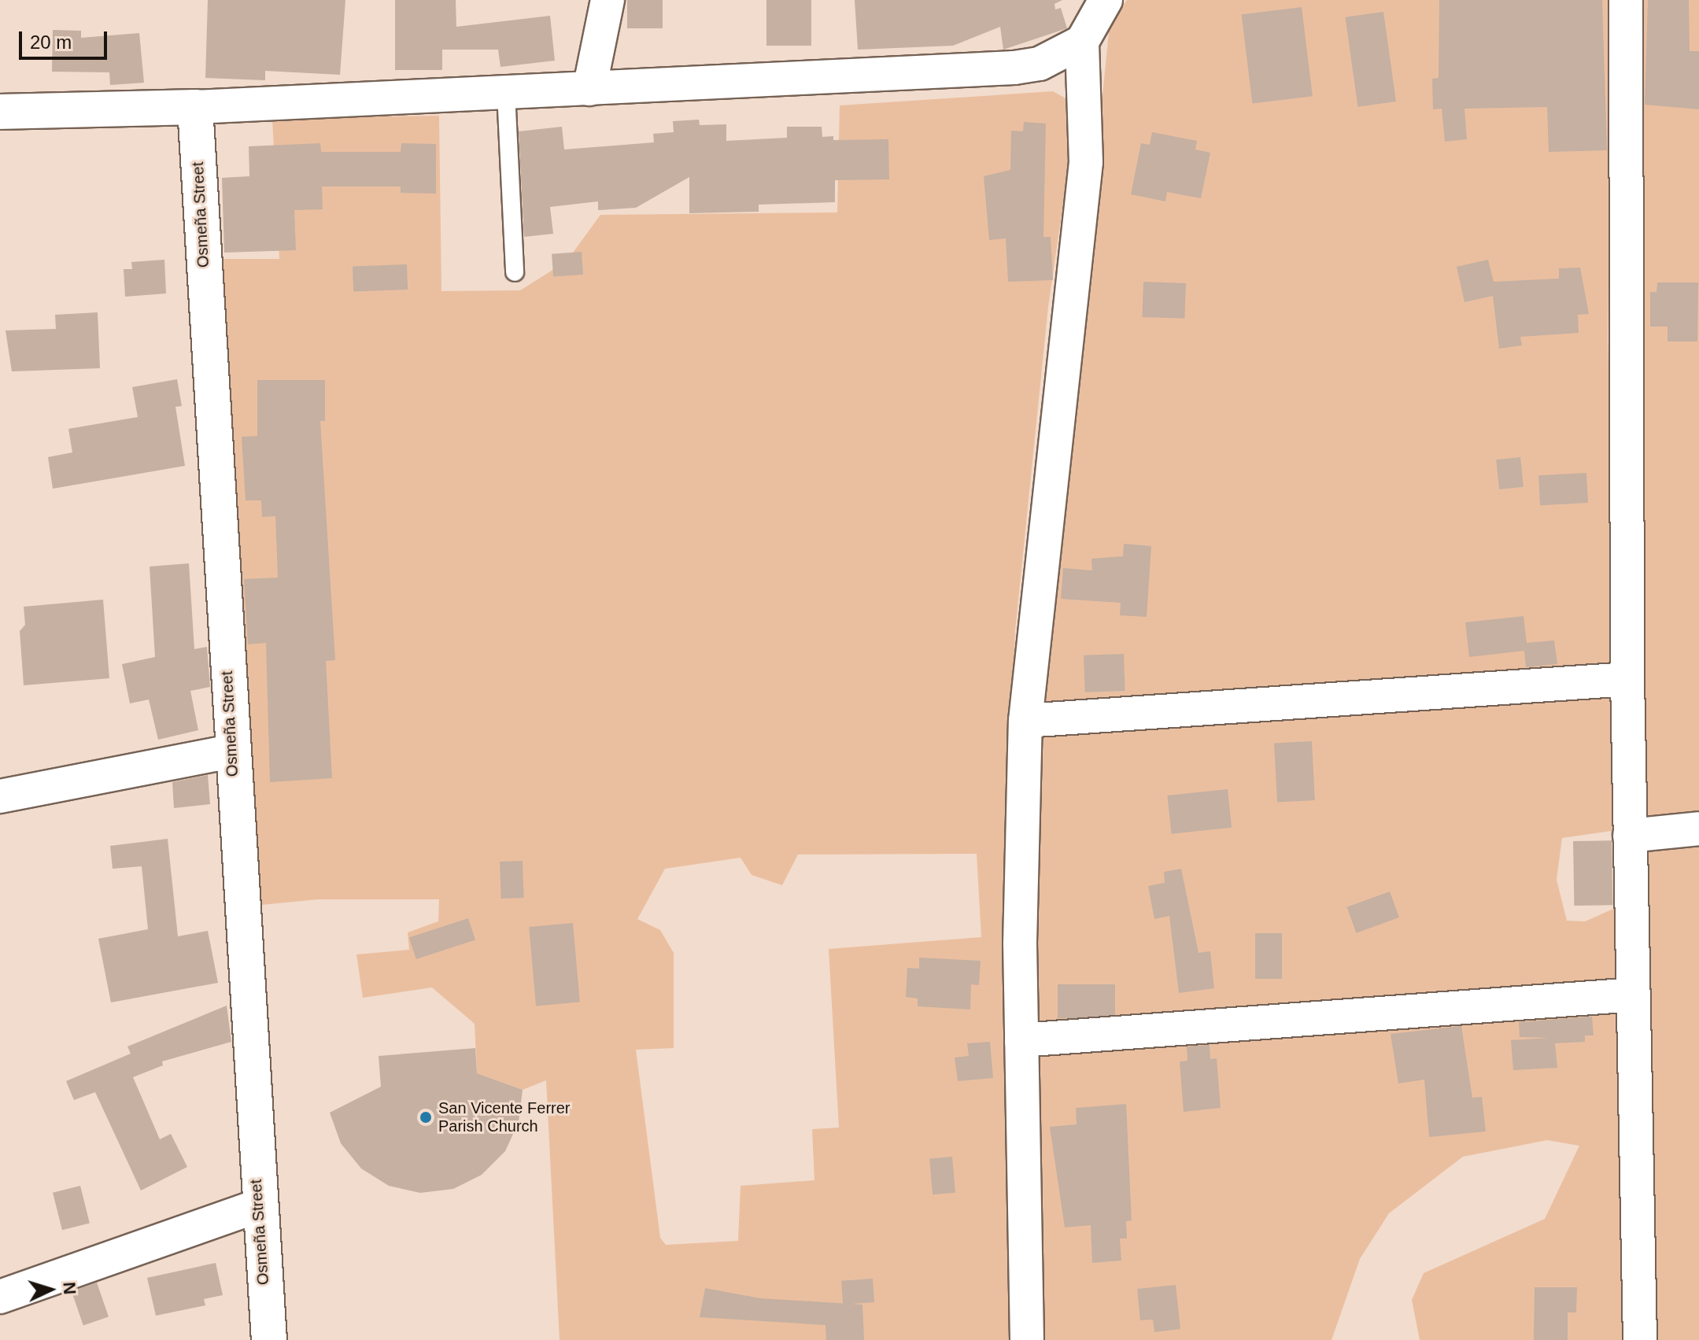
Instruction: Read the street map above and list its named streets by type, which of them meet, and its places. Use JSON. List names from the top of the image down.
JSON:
{
  "streets": {
    "main road": ["Osmeña Street"]
  },
  "places": ["San Vicente Ferrer Parish Church"],
  "scale_bar": "20 m",
  "north": "right"
}
